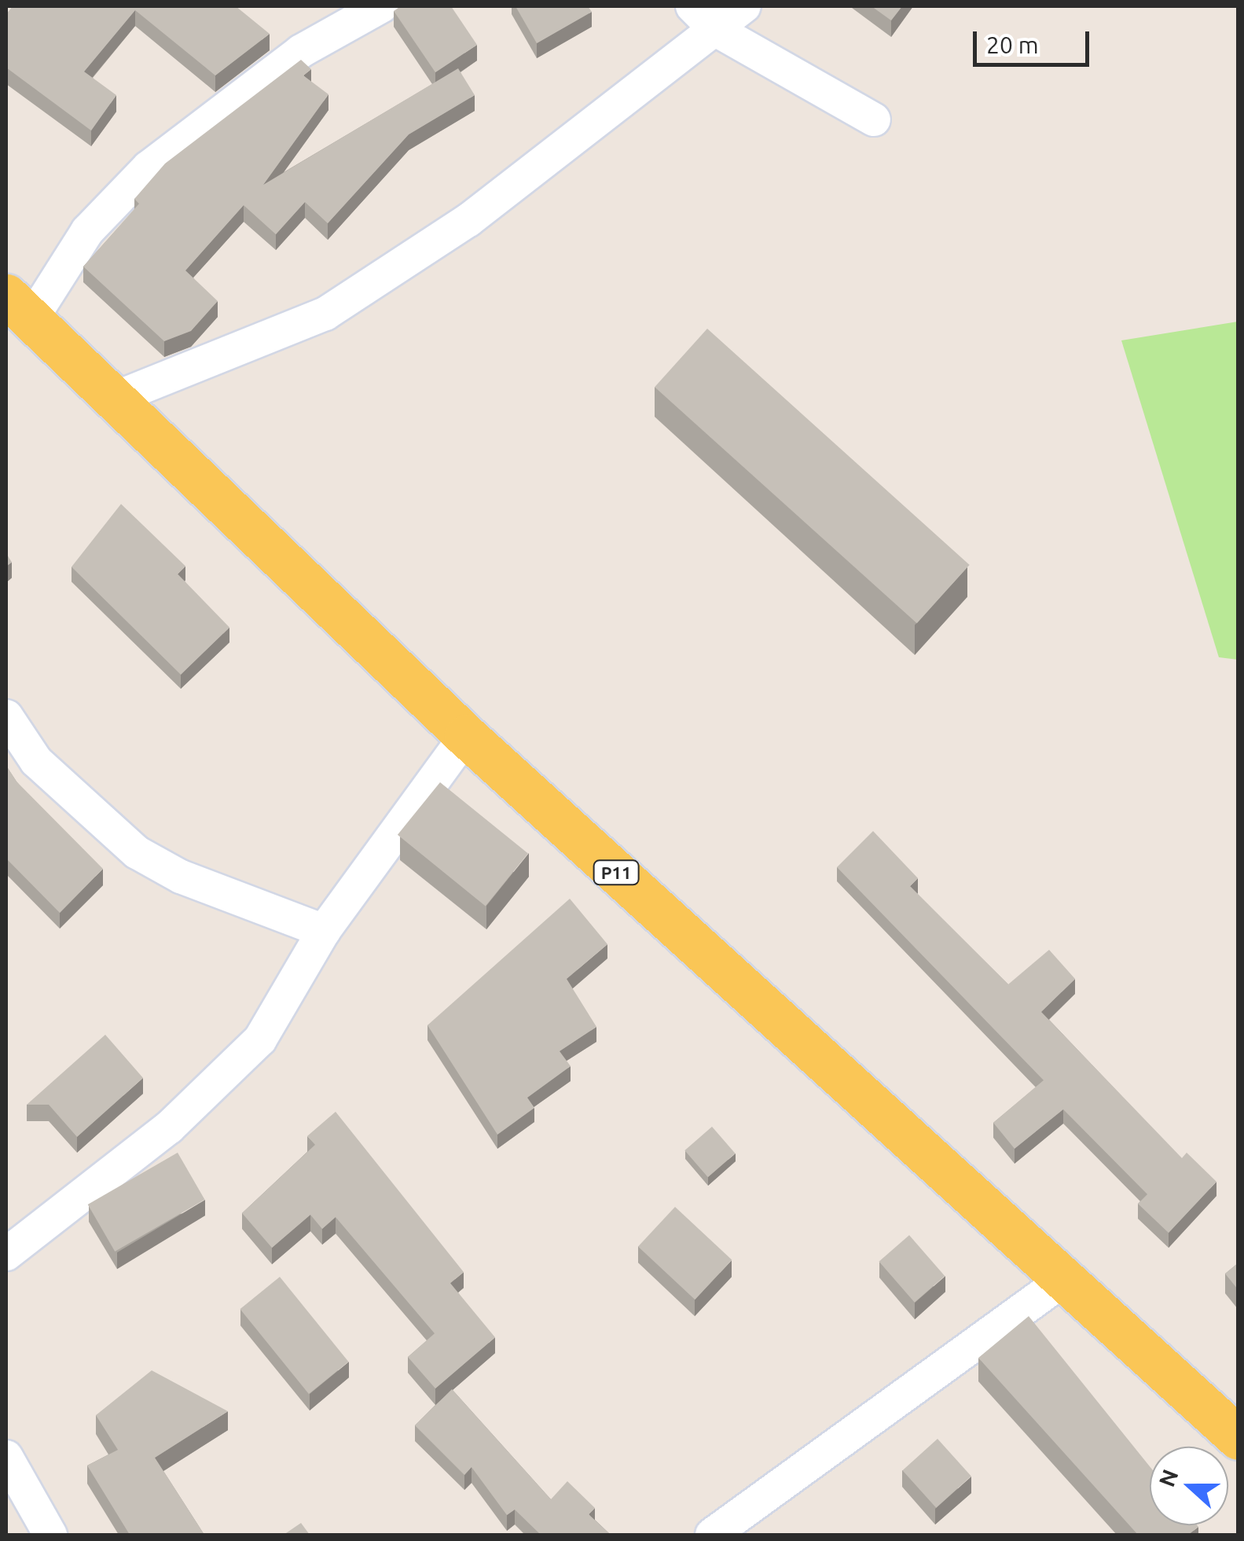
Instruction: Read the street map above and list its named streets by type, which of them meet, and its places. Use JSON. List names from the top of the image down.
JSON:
{
  "streets": {
    "main road": ["P11"]
  },
  "scale_bar": "20 m",
  "north": "left"
}
